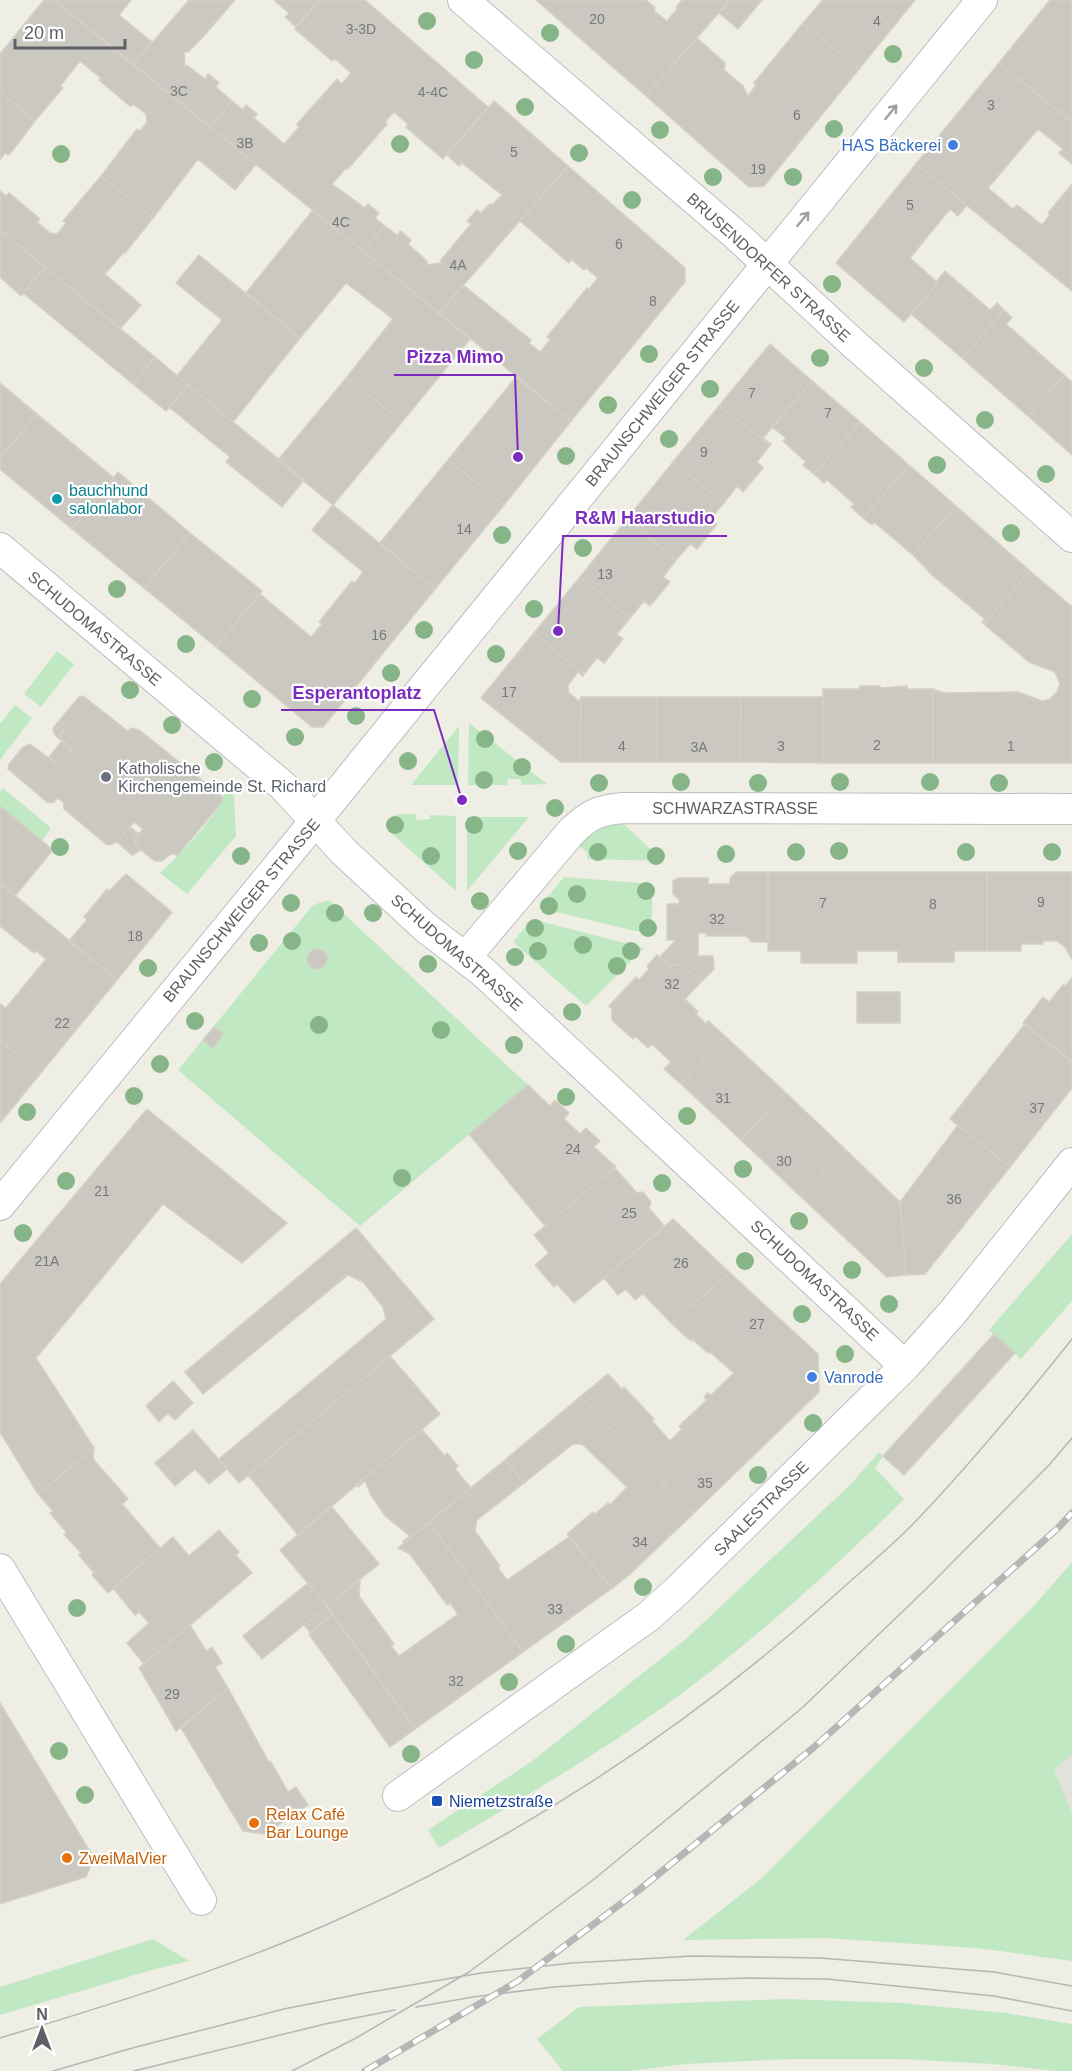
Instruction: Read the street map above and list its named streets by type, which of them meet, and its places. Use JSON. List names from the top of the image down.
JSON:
{
  "streets": {
    "street": [
      "BRUSENDORFER STRASSE",
      "BRAUNSCHWEIGER STRASSE",
      "SCHUDOMASTRASSE",
      "SCHWARZASTRASSE",
      "SAALESTRASSE"
    ]
  },
  "crossings": [
    ["BRUSENDORFER STRASSE", "BRAUNSCHWEIGER STRASSE"],
    ["BRAUNSCHWEIGER STRASSE", "SCHUDOMASTRASSE"],
    ["SCHUDOMASTRASSE", "SCHWARZASTRASSE"],
    ["SCHUDOMASTRASSE", "SAALESTRASSE"]
  ],
  "places": {
    "other": [
      "HAS Bäckerei",
      "Pizza Mimo",
      "bauchhund salonlabor",
      "R&M Haarstudio",
      "Katholische Kirchengemeinde St. Richard",
      "Esperantoplatz",
      "Vanrode",
      "Relax Café Bar Lounge",
      "ZweiMalVier"
    ],
    "transit": ["Niemetzstraße"]
  },
  "house_numbers": [
    "20",
    "4",
    "3-3D",
    "3C",
    "4-4C",
    "3",
    "6",
    "3B",
    "5",
    "19",
    "5",
    "4C",
    "6",
    "4A",
    "8",
    "7",
    "7",
    "9",
    "14",
    "13",
    "16",
    "17",
    "2",
    "4",
    "3",
    "1",
    "3A",
    "9",
    "7",
    "8",
    "32",
    "18",
    "32",
    "22",
    "31",
    "37",
    "24",
    "30",
    "21",
    "36",
    "25",
    "21A",
    "26",
    "27",
    "35",
    "34",
    "33",
    "32",
    "29"
  ],
  "scale_bar": "20 m",
  "north": "top"
}
